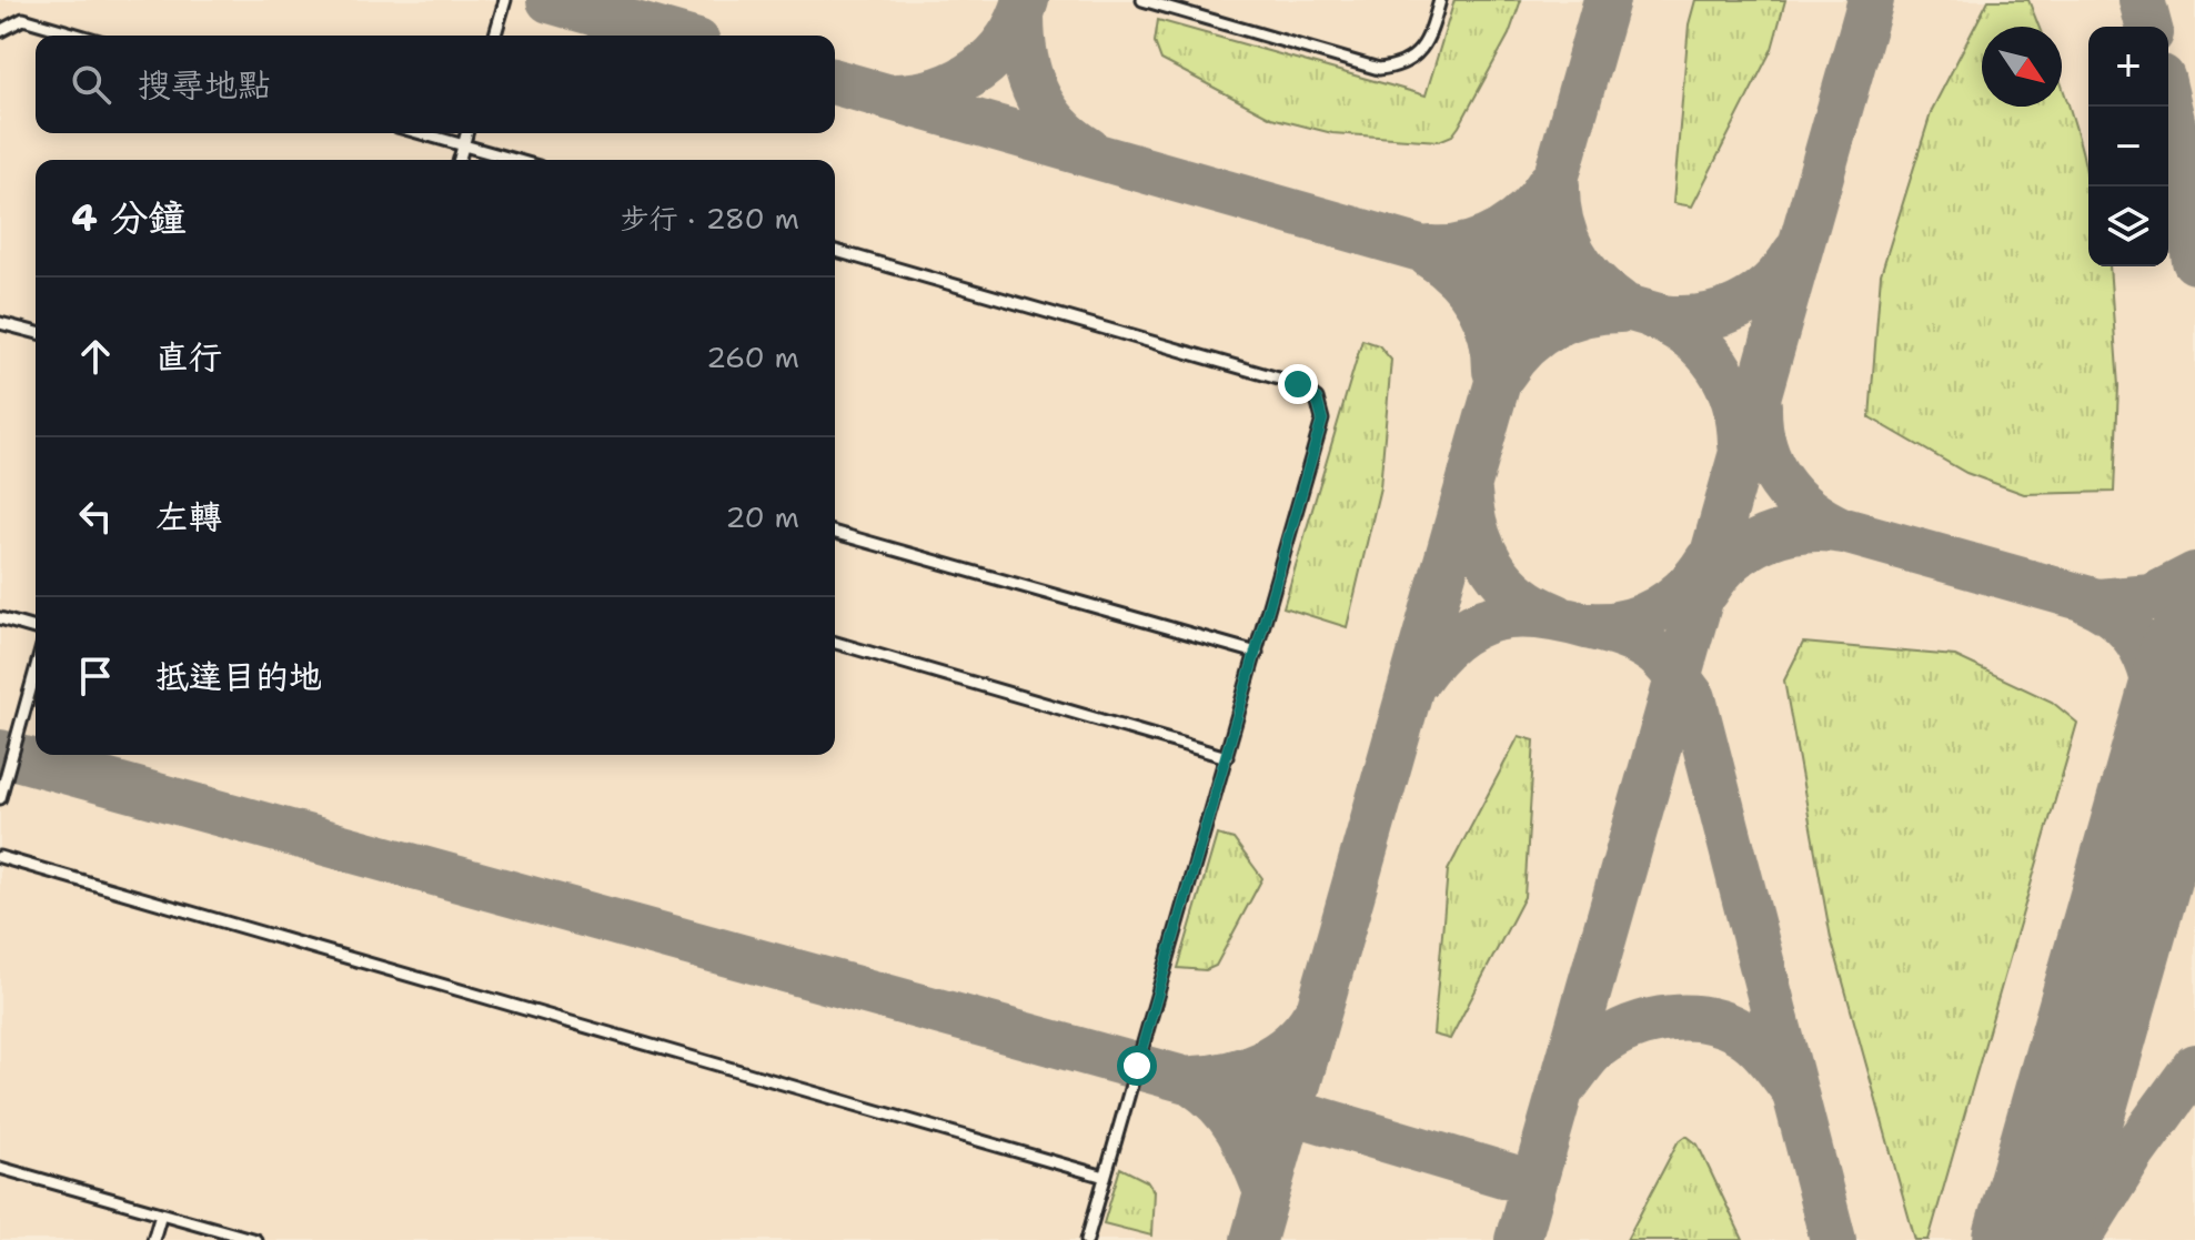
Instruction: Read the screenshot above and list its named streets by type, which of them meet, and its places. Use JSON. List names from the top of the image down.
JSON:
{
  "north": "bottom right",
  "page": {
    "map_buttons": ["+", "−"],
    "search": "搜尋地點",
    "heading": ["4 分鐘", "步行 · 280 m"],
    "list": [
      ["直行", "260 m"],
      ["左轉", "20 m"],
      "抵達目的地"
    ]
  }
}
